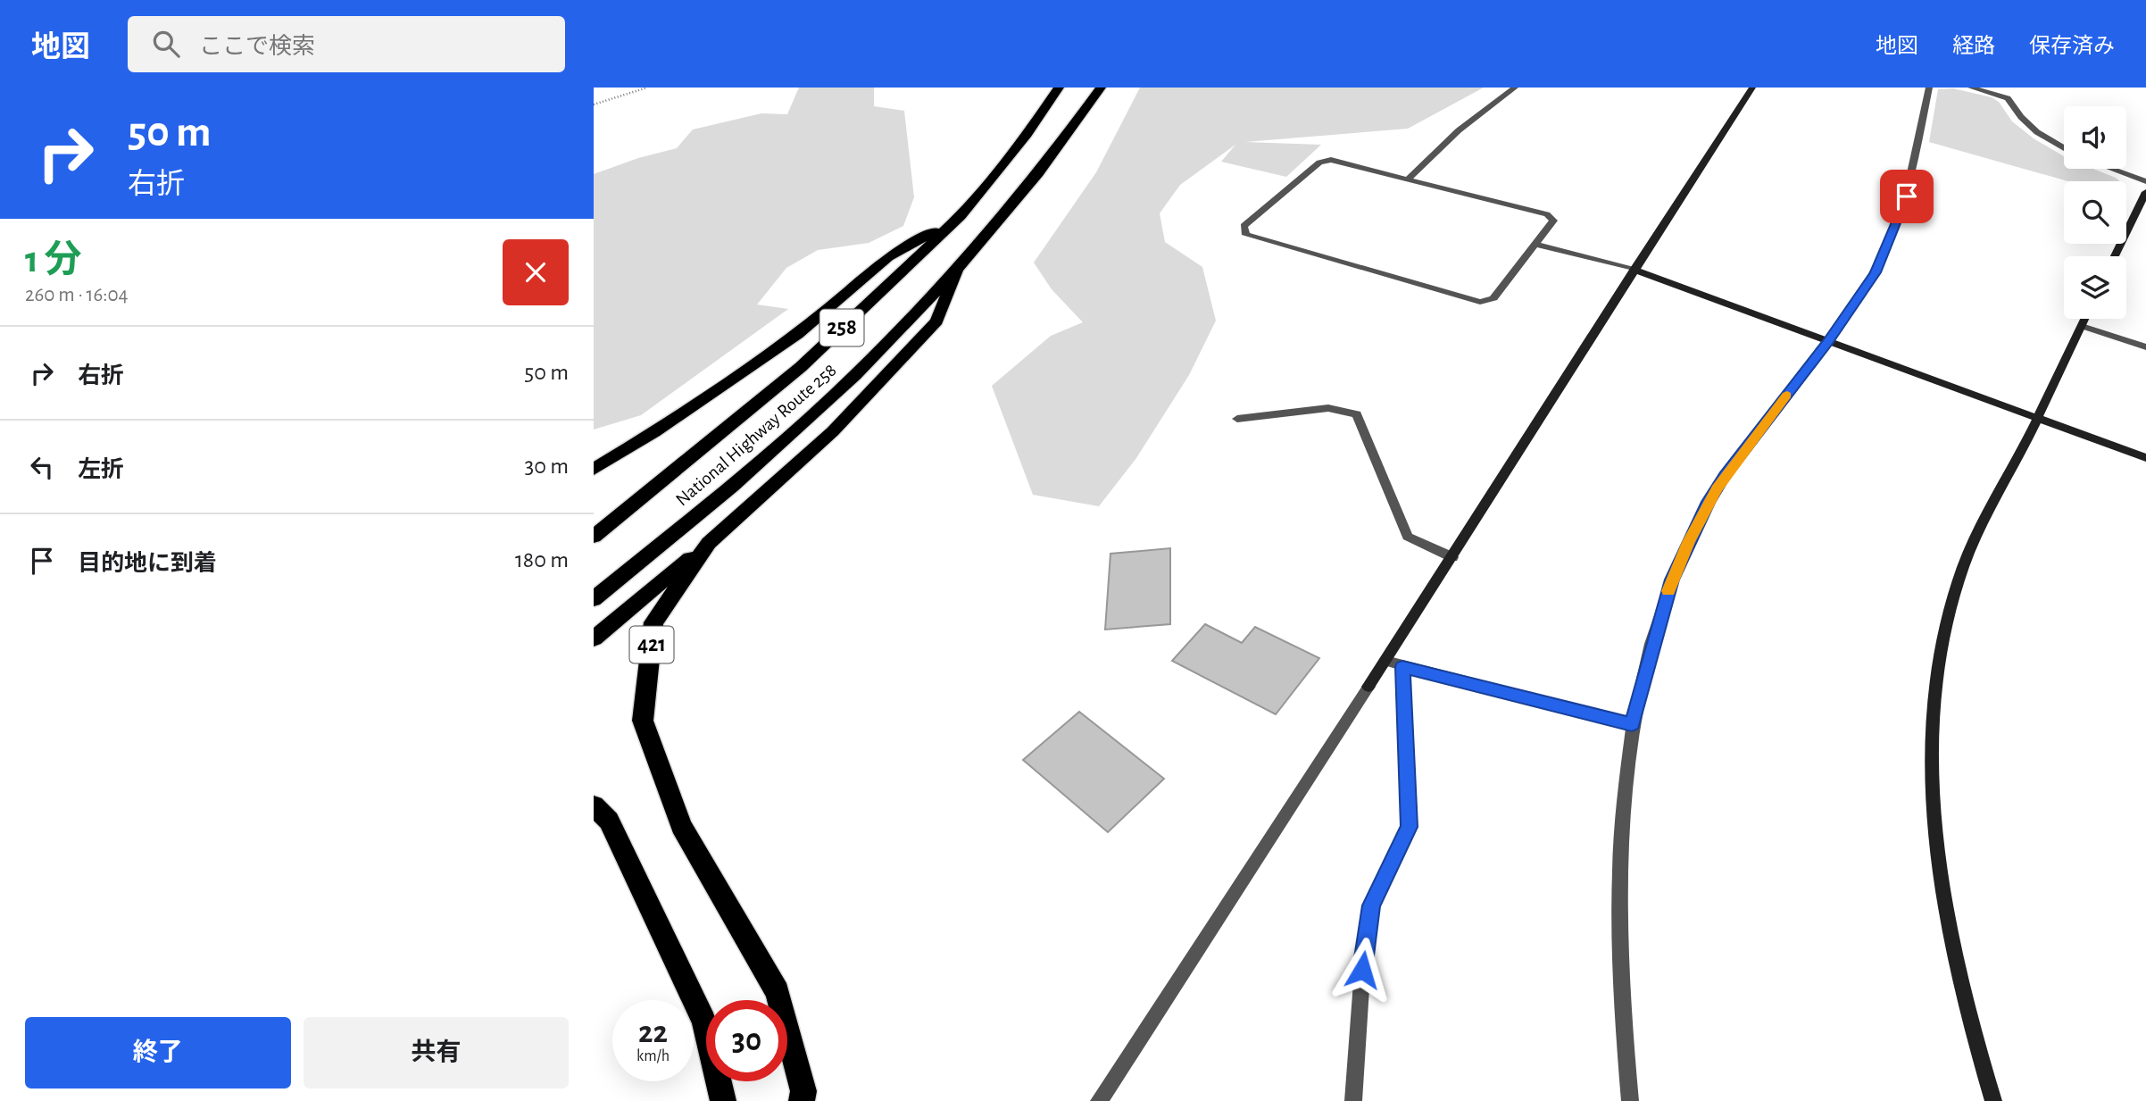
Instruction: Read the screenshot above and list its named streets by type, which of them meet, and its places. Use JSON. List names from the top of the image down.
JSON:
{
  "streets": {
    "highway": ["258", "National Highway Route 258", "421"]
  },
  "crossings": [
    ["National Highway Route 258", "421"]
  ],
  "page": {
    "header": "地図",
    "search": "ここで検索",
    "nav": ["地図", "経路", "保存済み"],
    "turn": ["50 m", "右折"],
    "heading": ["1 分", "260 m · 16:04"],
    "list": [
      {
        "name": "右折",
        "value": "50 m"
      },
      {
        "name": "左折",
        "value": "30 m"
      },
      {
        "name": "目的地に到着",
        "value": "180 m"
      }
    ],
    "speed": "22 km/h",
    "limit": "30",
    "buttons": ["終了", "共有"]
  }
}
